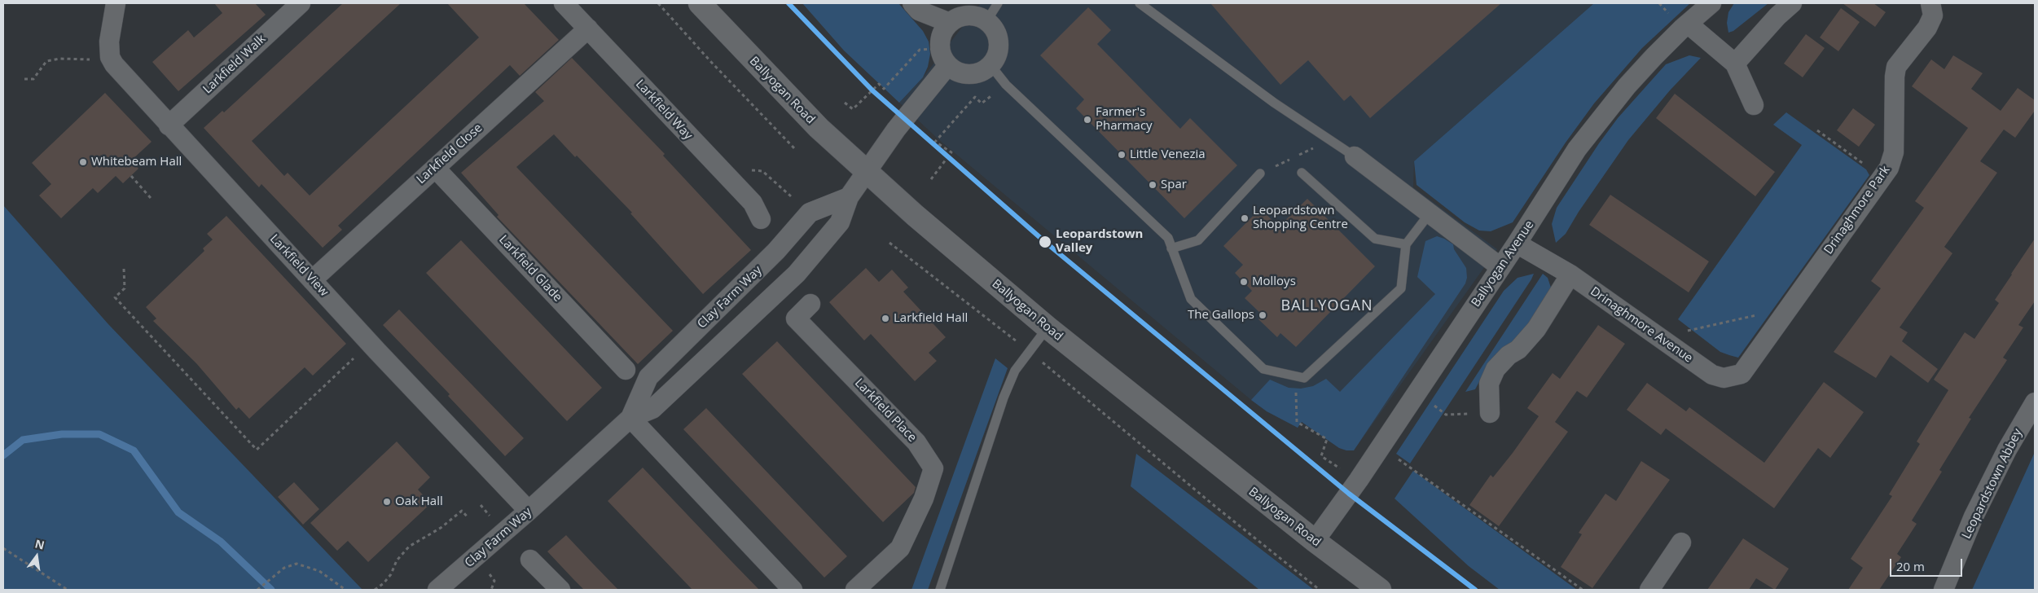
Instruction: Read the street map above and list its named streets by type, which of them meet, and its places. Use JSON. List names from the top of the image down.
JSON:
{
  "streets": {
    "street": [
      "Larkfield Walk",
      "Ballyogan Road",
      "Larkfield Way",
      "Larkfield Close",
      "Drinaghmore Park",
      "Ballyogan Avenue",
      "Larkfield View",
      "Larkfield Glade",
      "Clay Farm Way",
      "Drinaghmore Avenue",
      "Larkfield Place",
      "Leopardstown Abbey"
    ]
  },
  "crossings": [
    ["Larkfield Walk", "Larkfield View"],
    ["Ballyogan Road", "Ballyogan Avenue"],
    ["Ballyogan Road", "Clay Farm Way"],
    ["Larkfield Way", "Larkfield Close"],
    ["Larkfield Close", "Larkfield View"],
    ["Larkfield Close", "Larkfield Glade"],
    ["Drinaghmore Park", "Drinaghmore Avenue"],
    ["Ballyogan Avenue", "Drinaghmore Avenue"],
    ["Larkfield View", "Clay Farm Way"]
  ],
  "districts": ["BALLYOGAN"],
  "places": [
    "Farmer's Pharmacy",
    "Little Venezia",
    "Whitebeam Hall",
    "Spar",
    "Leopardstown Shopping Centre",
    "Leopardstown Valley",
    "Molloys",
    "The Gallops",
    "Larkfield Hall",
    "Oak Hall"
  ],
  "scale_bar": "20 m",
  "north": "top"
}
